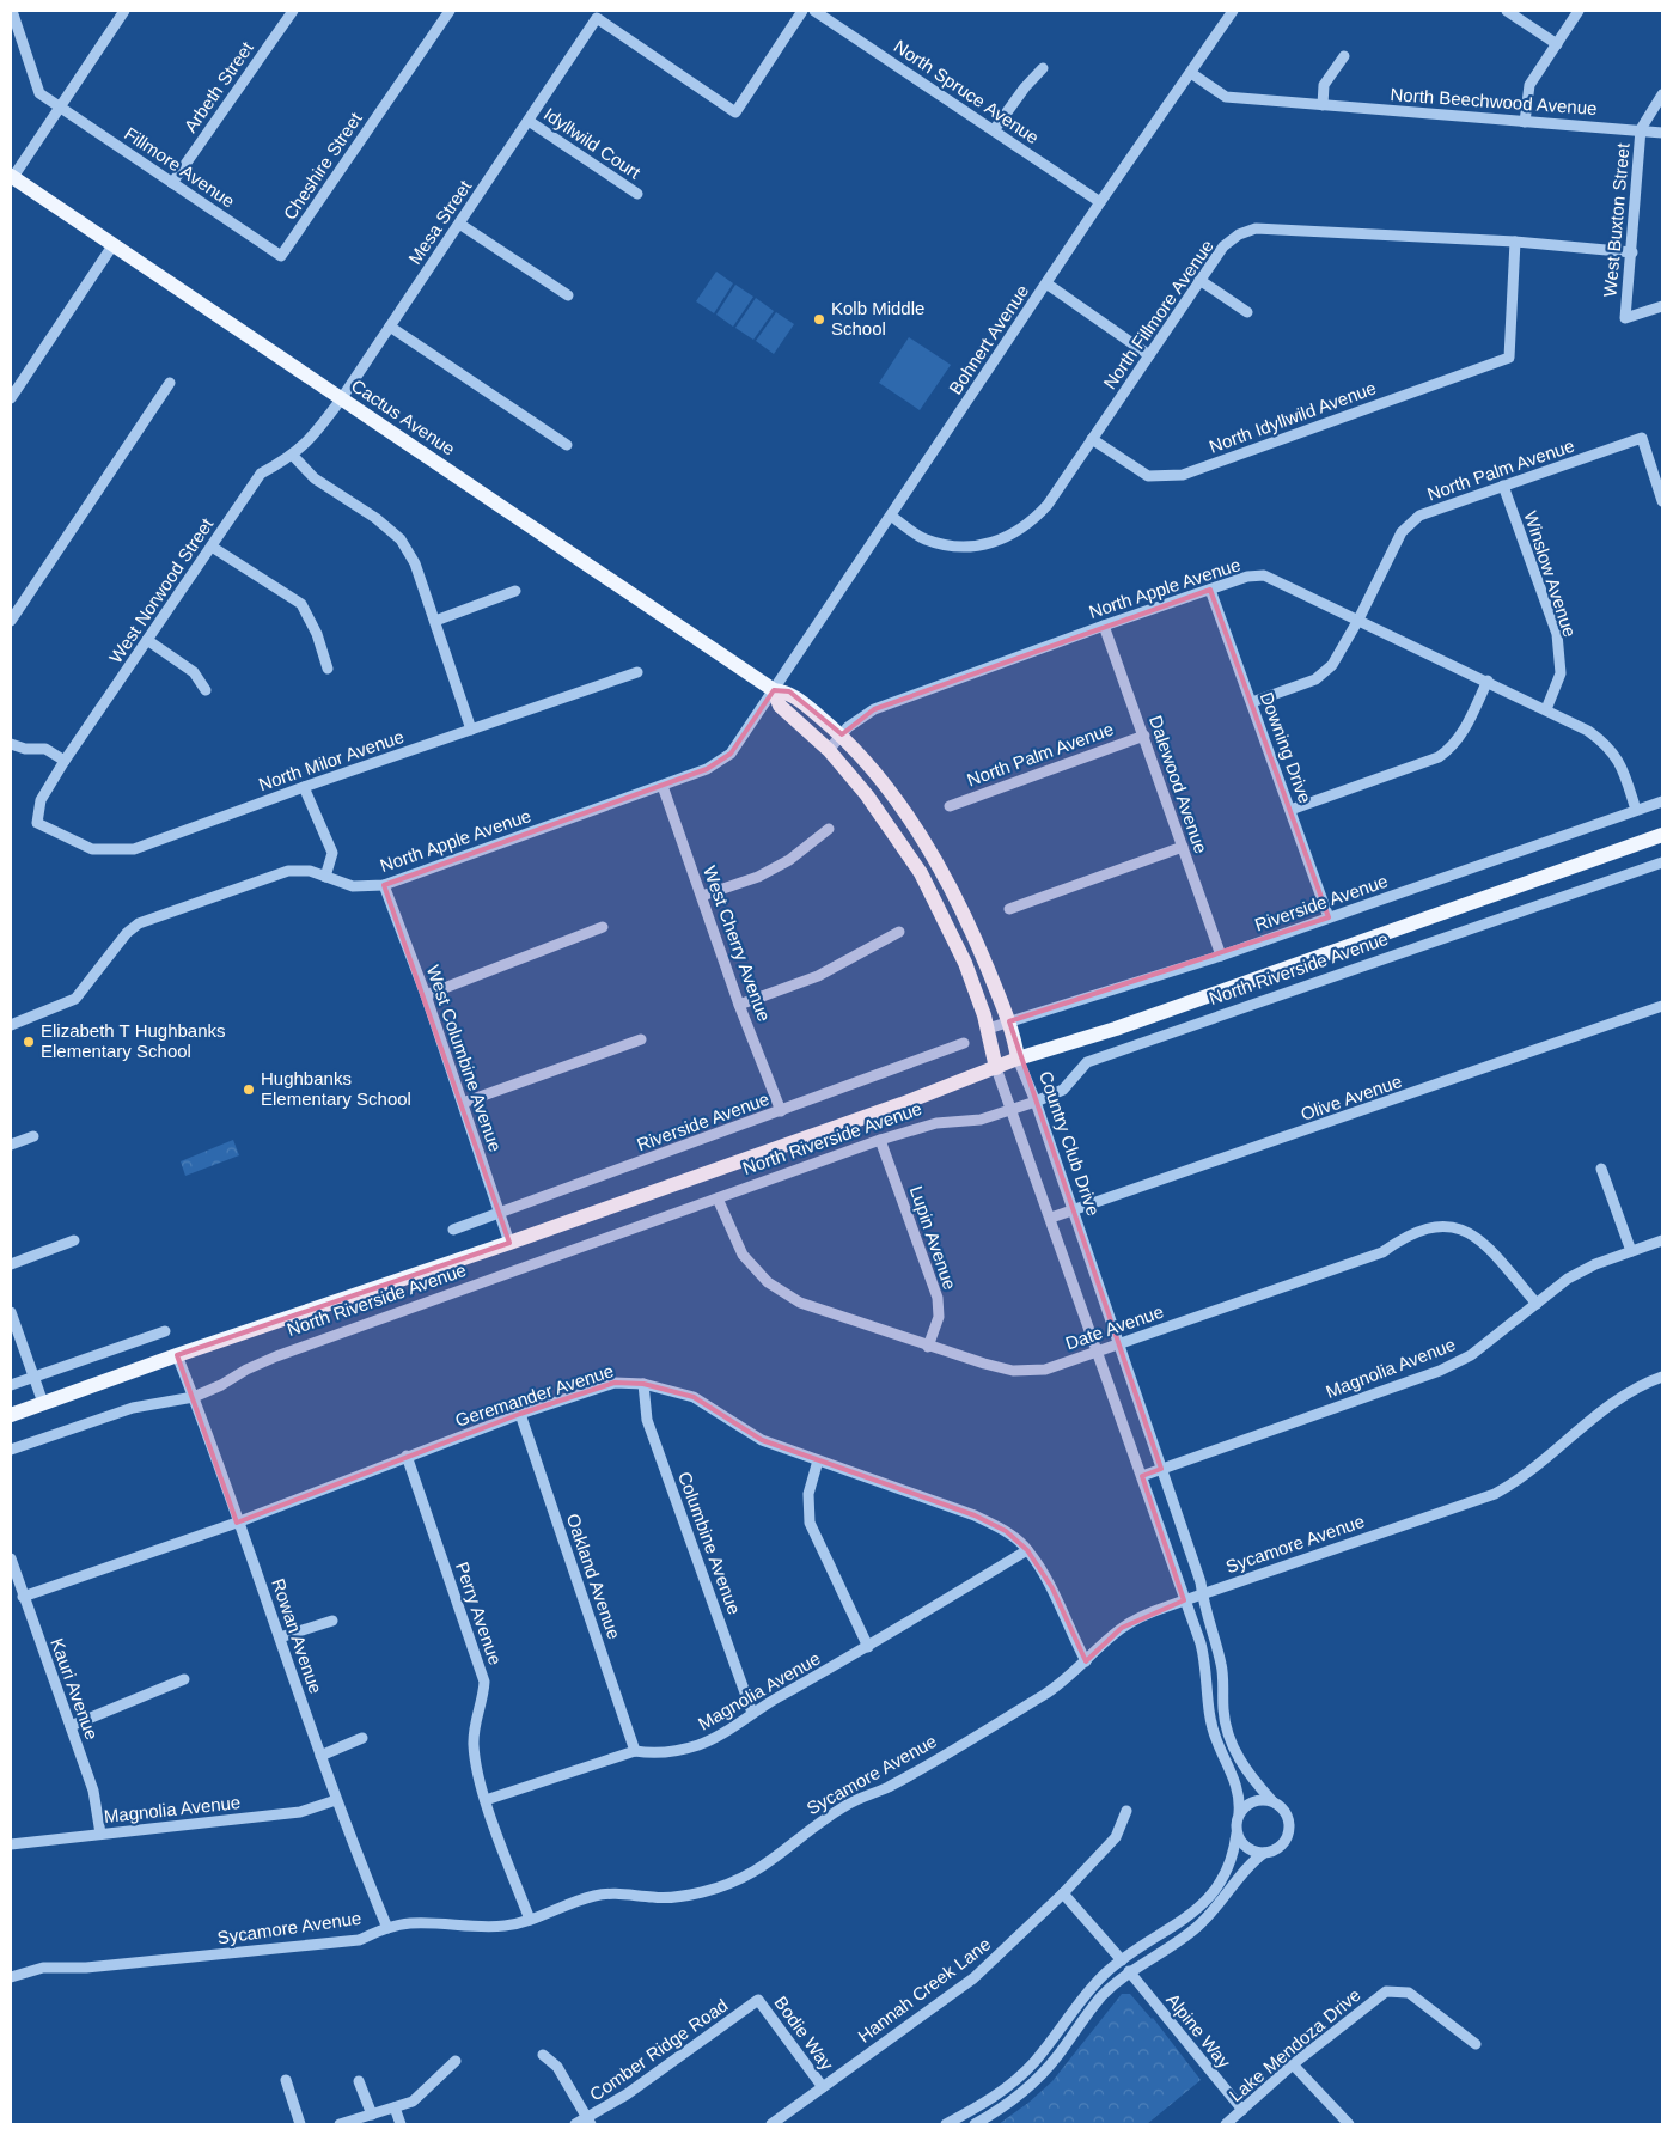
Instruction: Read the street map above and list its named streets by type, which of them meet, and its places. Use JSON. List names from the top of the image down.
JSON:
{
  "streets": {
    "main road": ["Cactus Avenue", "North Riverside Avenue", "Country Club Drive"],
    "street": [
      "Arbeth Street",
      "North Spruce Avenue",
      "North Beechwood Avenue",
      "Idyllwild Court",
      "Cheshire Street",
      "Fillmore Avenue",
      "West Buxton Street",
      "Mesa Street",
      "North Fillmore Avenue",
      "Bohnert Avenue",
      "North Idyllwild Avenue",
      "North Palm Avenue",
      "Winslow Avenue",
      "North Apple Avenue",
      "West Norwood Street",
      "Downing Drive",
      "North Milor Avenue",
      "Dalewood Avenue",
      "Riverside Avenue",
      "West Cherry Avenue",
      "West Columbine Avenue",
      "Olive Avenue",
      "Lupin Avenue",
      "Date Avenue",
      "Magnolia Avenue",
      "Geremander Avenue",
      "Columbine Avenue",
      "Sycamore Avenue",
      "Oakland Avenue",
      "Perry Avenue",
      "Rowan Avenue",
      "Kauri Avenue",
      "Hannah Creek Lane",
      "Alpine Way",
      "Bodie Way",
      "Lake Mendoza Drive",
      "Comber Ridge Road"
    ]
  },
  "crossings": [
    ["Arbeth Street", "Fillmore Avenue"],
    ["North Spruce Avenue", "Bohnert Avenue"],
    ["North Beechwood Avenue", "West Buxton Street"],
    ["North Beechwood Avenue", "Bohnert Avenue"],
    ["Idyllwild Court", "Mesa Street"],
    ["Cheshire Street", "Fillmore Avenue"],
    ["West Buxton Street", "North Fillmore Avenue"],
    ["Mesa Street", "Cactus Avenue"],
    ["Mesa Street", "West Norwood Street"],
    ["North Fillmore Avenue", "Bohnert Avenue"],
    ["North Fillmore Avenue", "North Idyllwild Avenue"],
    ["Bohnert Avenue", "Cactus Avenue"],
    ["Bohnert Avenue", "North Apple Avenue"],
    ["Bohnert Avenue", "Country Club Drive"],
    ["Cactus Avenue", "North Apple Avenue"],
    ["Cactus Avenue", "West Norwood Street"],
    ["Cactus Avenue", "Country Club Drive"],
    ["North Palm Avenue", "Winslow Avenue"],
    ["North Palm Avenue", "North Apple Avenue"],
    ["North Palm Avenue", "Downing Drive"],
    ["North Palm Avenue", "Dalewood Avenue"],
    ["Winslow Avenue", "North Apple Avenue"],
    ["North Apple Avenue", "Downing Drive"],
    ["North Apple Avenue", "Dalewood Avenue"],
    ["North Apple Avenue", "Riverside Avenue"],
    ["North Apple Avenue", "West Cherry Avenue"],
    ["North Apple Avenue", "West Columbine Avenue"],
    ["North Apple Avenue", "Country Club Drive"],
    ["West Norwood Street", "North Milor Avenue"],
    ["Downing Drive", "Riverside Avenue"],
    ["Dalewood Avenue", "Riverside Avenue"],
    ["Riverside Avenue", "West Cherry Avenue"],
    ["Riverside Avenue", "West Columbine Avenue"],
    ["Riverside Avenue", "Country Club Drive"],
    ["North Riverside Avenue", "West Columbine Avenue"],
    ["North Riverside Avenue", "Country Club Drive"],
    ["North Riverside Avenue", "Lupin Avenue"],
    ["North Riverside Avenue", "Date Avenue"],
    ["North Riverside Avenue", "Rowan Avenue"],
    ["Olive Avenue", "Country Club Drive"],
    ["Country Club Drive", "Date Avenue"],
    ["Country Club Drive", "Magnolia Avenue"],
    ["Country Club Drive", "Sycamore Avenue"],
    ["Lupin Avenue", "Date Avenue"],
    ["Date Avenue", "Magnolia Avenue"],
    ["Magnolia Avenue", "Geremander Avenue"],
    ["Magnolia Avenue", "Columbine Avenue"],
    ["Magnolia Avenue", "Oakland Avenue"],
    ["Magnolia Avenue", "Perry Avenue"],
    ["Magnolia Avenue", "Rowan Avenue"],
    ["Magnolia Avenue", "Kauri Avenue"],
    ["Geremander Avenue", "Columbine Avenue"],
    ["Geremander Avenue", "Sycamore Avenue"],
    ["Geremander Avenue", "Oakland Avenue"],
    ["Geremander Avenue", "Perry Avenue"],
    ["Geremander Avenue", "Rowan Avenue"],
    ["Geremander Avenue", "Kauri Avenue"],
    ["Sycamore Avenue", "Perry Avenue"],
    ["Sycamore Avenue", "Rowan Avenue"],
    ["Hannah Creek Lane", "Bodie Way"],
    ["Alpine Way", "Lake Mendoza Drive"],
    ["Bodie Way", "Comber Ridge Road"]
  ],
  "places": ["Kolb Middle School", "Elizabeth T Hughbanks Elementary School", "Hughbanks Elementary School"]
}
